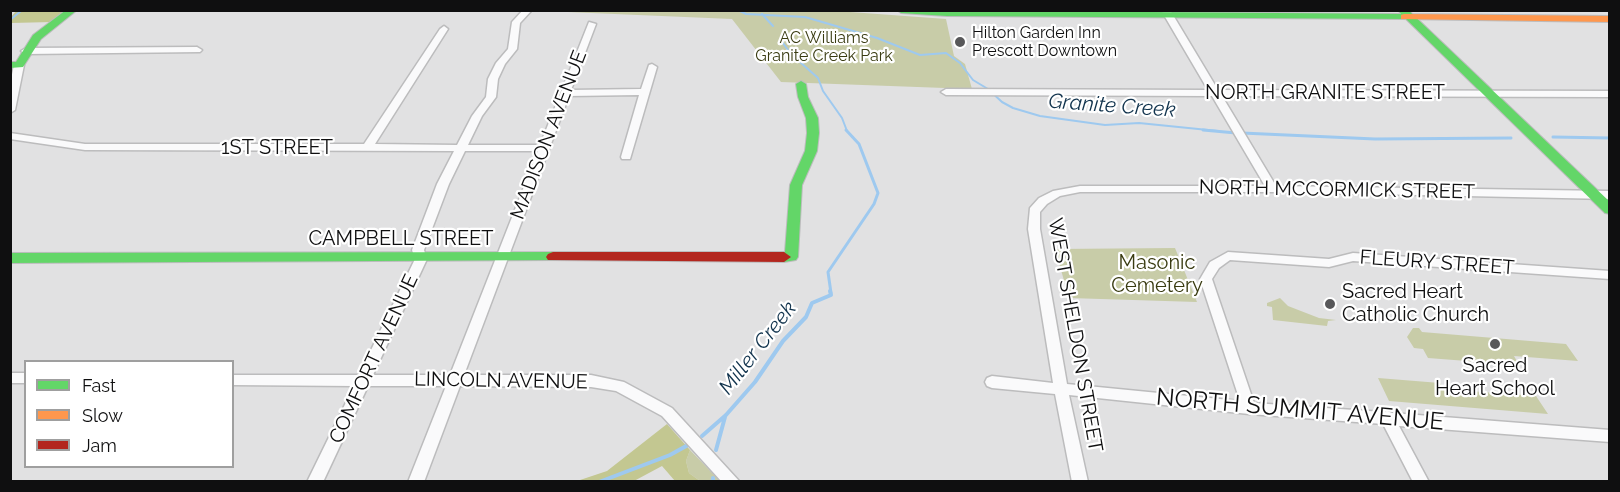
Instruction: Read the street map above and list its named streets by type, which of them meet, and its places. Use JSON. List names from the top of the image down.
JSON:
{
  "streets": {
    "main road": ["CAMPBELL STREET"],
    "street": [
      "NORTH GRANITE STREET",
      "MADISON AVENUE",
      "1ST STREET",
      "NORTH MCCORMICK STREET",
      "FLEURY STREET",
      "WEST SHELDON STREET",
      "COMFORT AVENUE",
      "LINCOLN AVENUE",
      "NORTH SUMMIT AVENUE"
    ]
  },
  "crossings": [
    ["MADISON AVENUE", "1ST STREET"],
    ["MADISON AVENUE", "CAMPBELL STREET"],
    ["MADISON AVENUE", "LINCOLN AVENUE"],
    ["1ST STREET", "COMFORT AVENUE"],
    ["NORTH MCCORMICK STREET", "WEST SHELDON STREET"],
    ["CAMPBELL STREET", "COMFORT AVENUE"],
    ["FLEURY STREET", "NORTH SUMMIT AVENUE"],
    ["WEST SHELDON STREET", "NORTH SUMMIT AVENUE"],
    ["COMFORT AVENUE", "LINCOLN AVENUE"]
  ],
  "water": ["Granite Creek", "Miller Creek"],
  "parks": ["AC Williams Granite Creek Park", "Masonic Cemetery"],
  "places": ["Hilton Garden Inn Prescott Downtown", "Sacred Heart Catholic Church", "Sacred Heart School"],
  "legend": ["Fast", "Slow", "Jam"]
}
